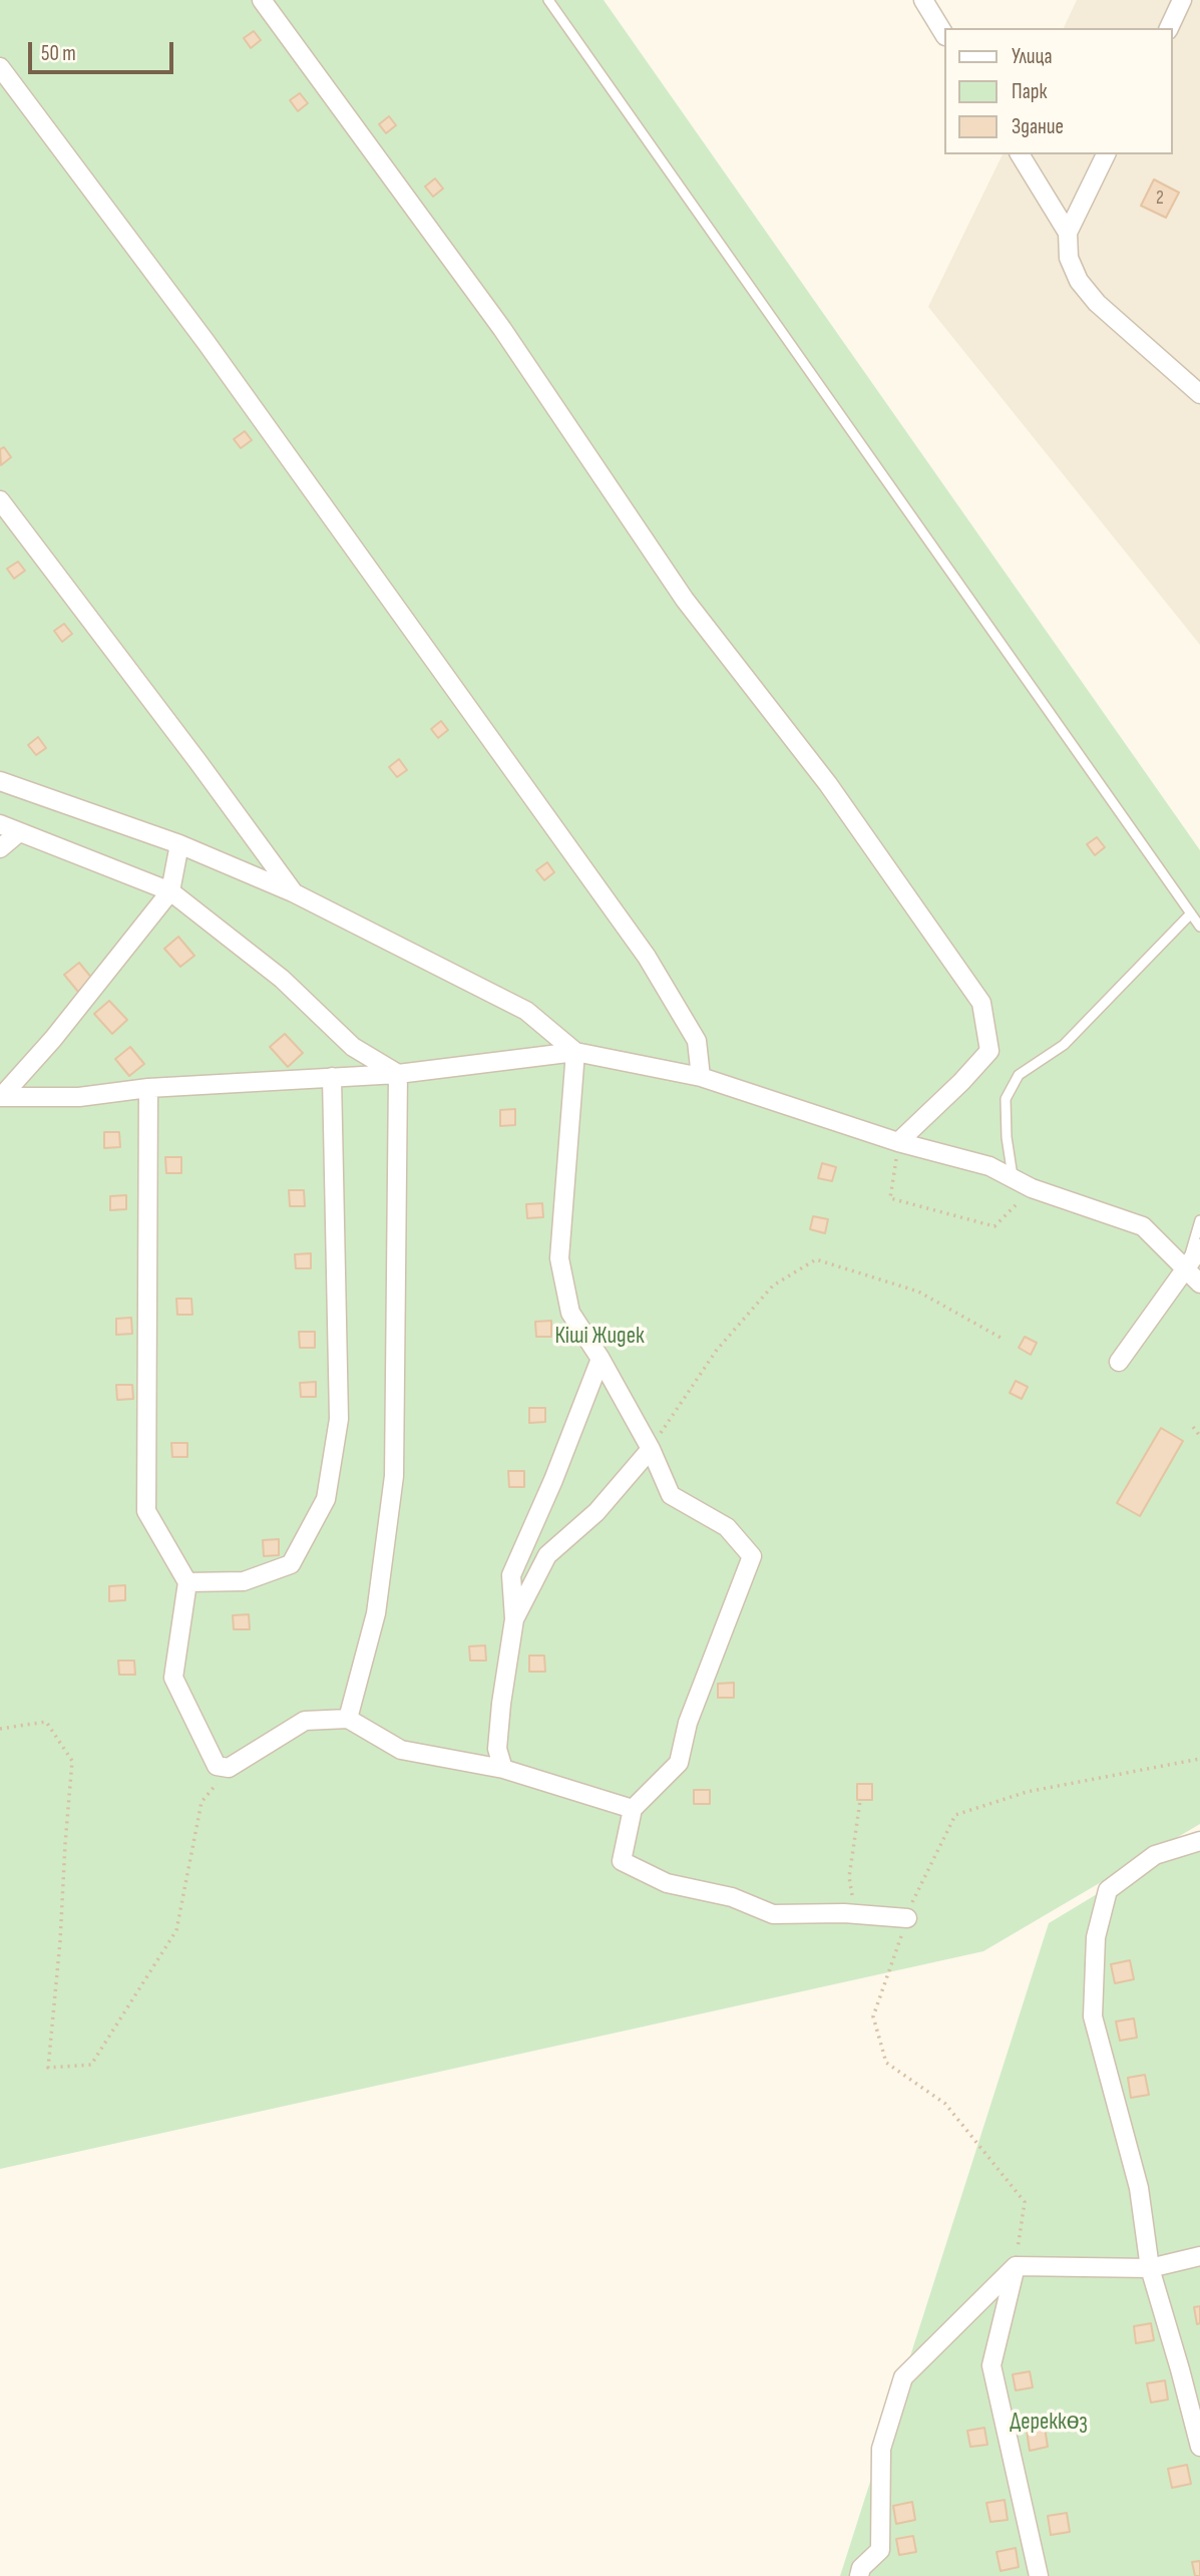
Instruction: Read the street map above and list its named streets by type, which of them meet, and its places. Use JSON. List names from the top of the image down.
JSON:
{
  "parks": ["Кіші Жидек", "Дереккөз"],
  "house_numbers": ["2"],
  "legend": ["Улица", "Парк", "Здание"],
  "scale_bar": "50 m"
}
